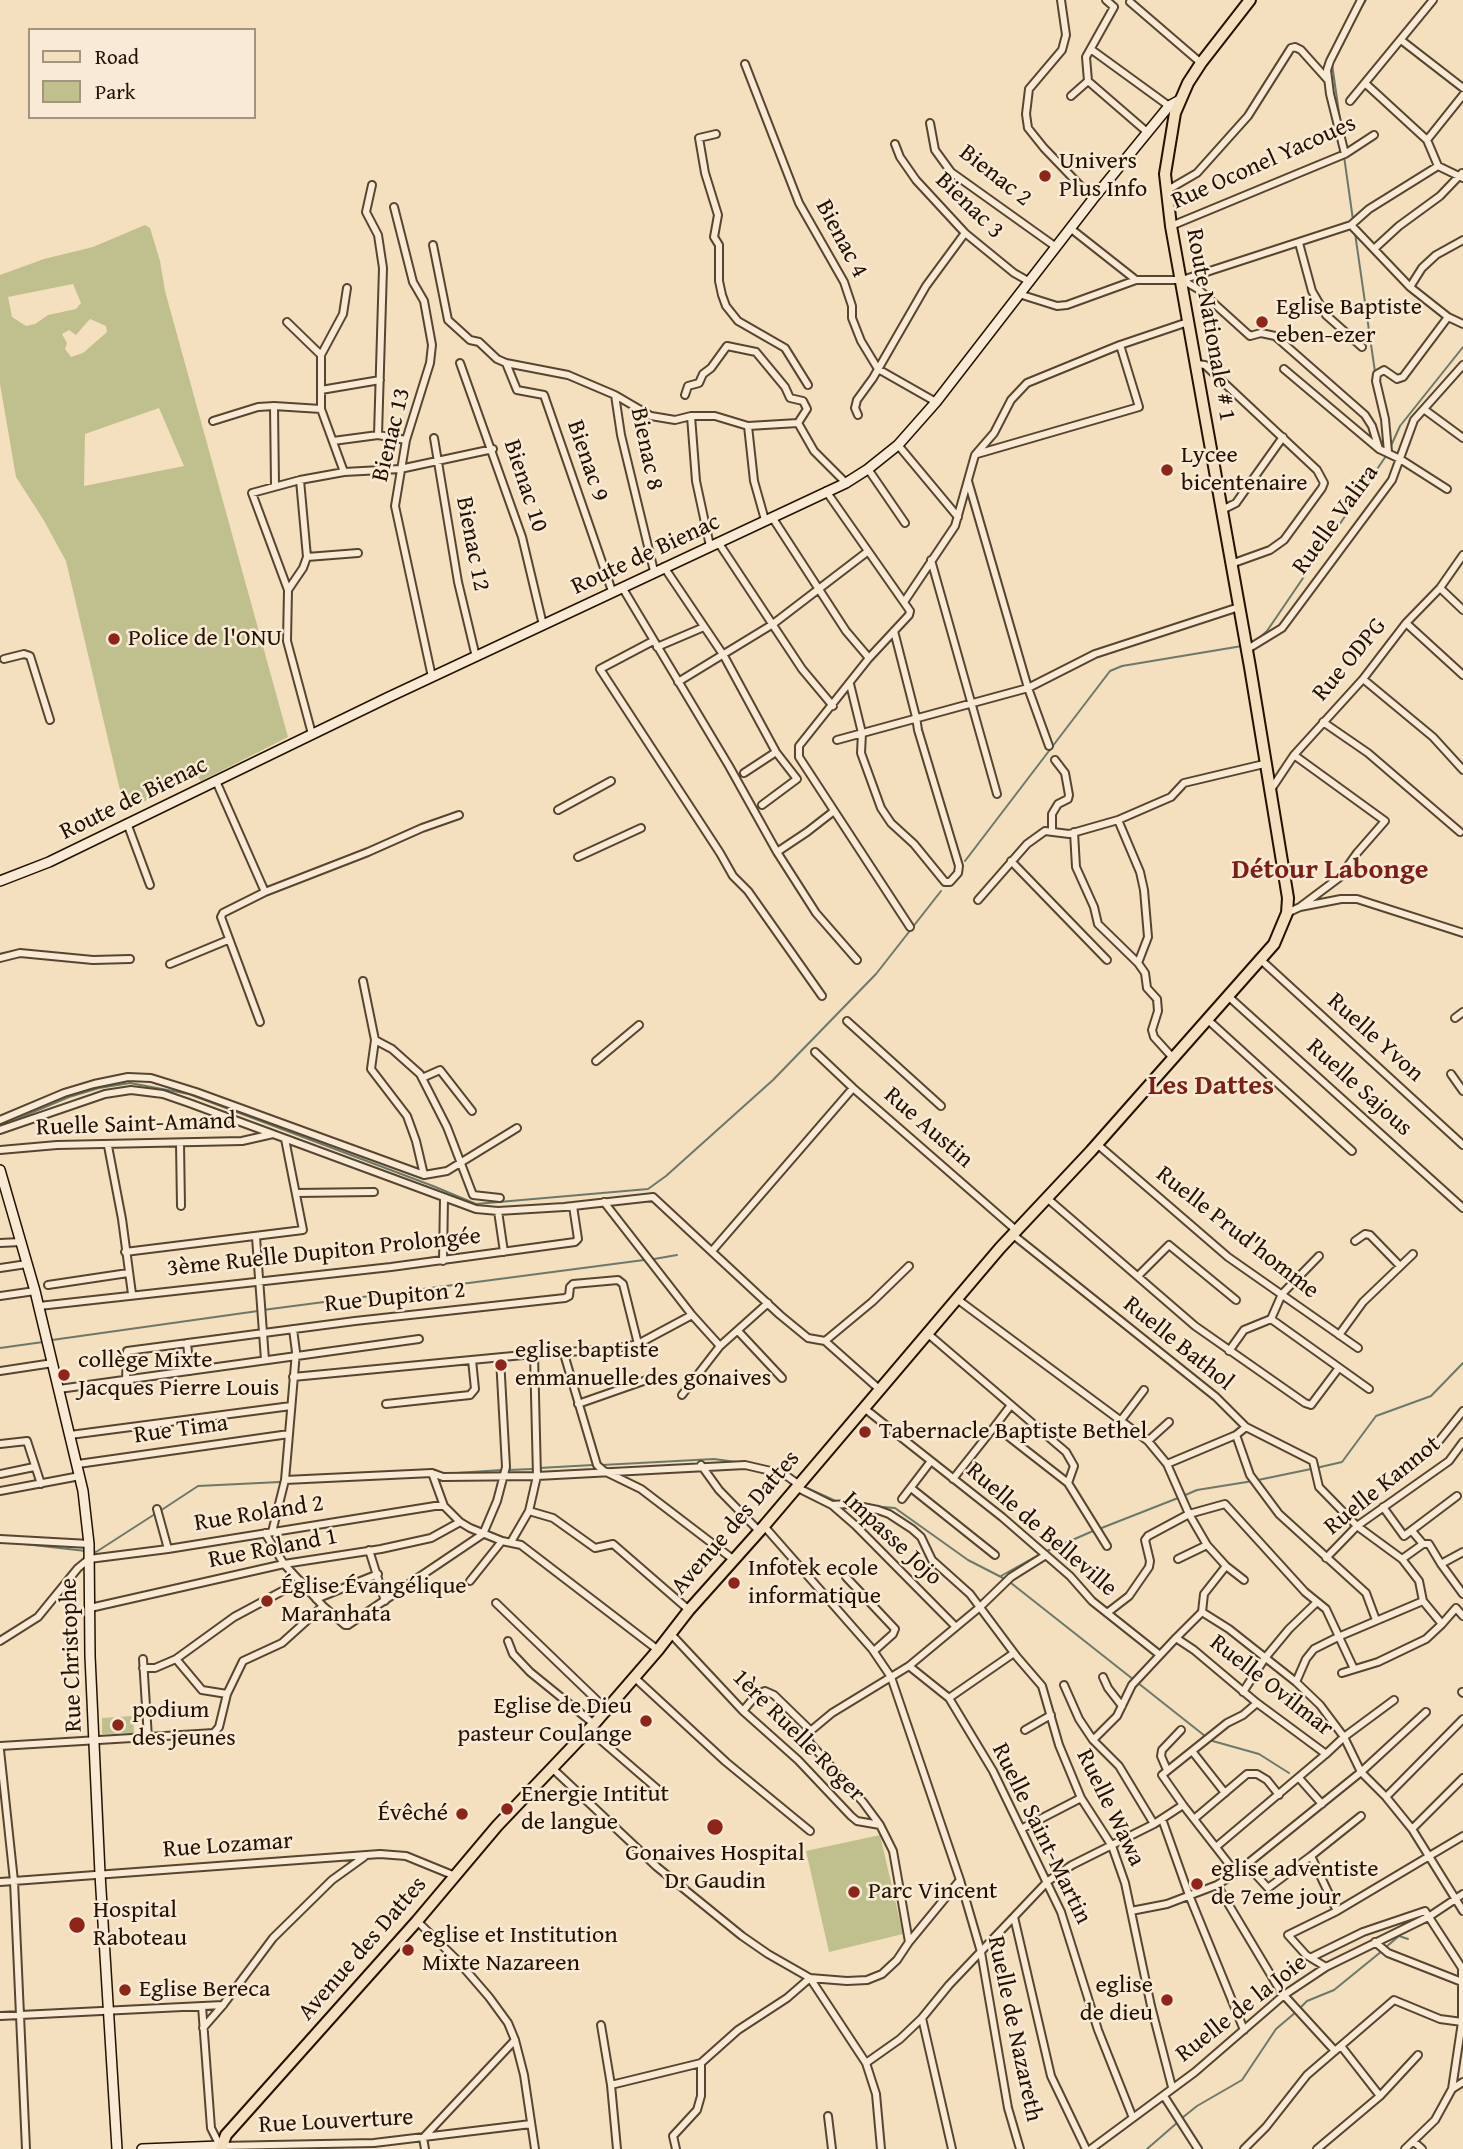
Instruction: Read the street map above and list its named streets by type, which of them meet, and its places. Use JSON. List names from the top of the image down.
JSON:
{
  "streets": {
    "main road": [
      "Route Nationale # 1",
      "Route de Bienac",
      "Avenue des Dattes",
      "Rue Christophe",
      "Rue Louverture"
    ],
    "street": [
      "Rue Oconel Yacoues",
      "Bienac 2",
      "Bienac 3",
      "Bienac 4",
      "Bienac 13",
      "Bienac 8",
      "Bienac 9",
      "Bienac 10",
      "Ruelle Valira",
      "Bienac 12",
      "Rue ODPG",
      "Ruelle Yvon",
      "Ruelle Sajous",
      "Ruelle Saint-Amand",
      "Rue Austin",
      "Ruelle Prud'homme",
      "3ème Ruelle Dupiton Prolongée",
      "Rue Dupiton 2",
      "Ruelle Bathol",
      "Rue Tima",
      "Ruelle Kannot",
      "Rue Roland 2",
      "Ruelle de Belleville",
      "Impasse Jojo",
      "Rue Roland 1",
      "Ruelle Ovilmar",
      "1ère Ruelle Roger",
      "Ruelle Wawa",
      "Ruelle Saint-Martin",
      "Rue Lozamar",
      "Ruelle de la Joie",
      "Ruelle de Nazareth"
    ]
  },
  "crossings": [
    ["Rue Oconel Yacoues", "Route Nationale # 1"],
    ["Bienac 2", "Route de Bienac"],
    ["Bienac 3", "Route de Bienac"],
    ["Bienac 4", "Route de Bienac"],
    ["Route Nationale # 1", "Ruelle Valira"],
    ["Route Nationale # 1", "Route de Bienac"],
    ["Route Nationale # 1", "Rue ODPG"],
    ["Route Nationale # 1", "Avenue des Dattes"],
    ["Bienac 13", "Route de Bienac"],
    ["Bienac 8", "Bienac 9"],
    ["Bienac 8", "Route de Bienac"],
    ["Bienac 9", "Route de Bienac"],
    ["Bienac 10", "Route de Bienac"],
    ["Bienac 12", "Route de Bienac"],
    ["Ruelle Yvon", "Avenue des Dattes"],
    ["Ruelle Sajous", "Avenue des Dattes"],
    ["Rue Austin", "Ruelle Bathol"],
    ["Rue Austin", "Avenue des Dattes"],
    ["Ruelle Prud'homme", "Avenue des Dattes"],
    ["3ème Ruelle Dupiton Prolongée", "Rue Christophe"],
    ["Ruelle Bathol", "Ruelle Kannot"],
    ["Ruelle Bathol", "Avenue des Dattes"],
    ["Rue Tima", "Rue Christophe"],
    ["Rue Roland 2", "Rue Christophe"],
    ["Avenue des Dattes", "Ruelle de Belleville"],
    ["Avenue des Dattes", "Impasse Jojo"],
    ["Avenue des Dattes", "1ère Ruelle Roger"],
    ["Avenue des Dattes", "Rue Lozamar"],
    ["Avenue des Dattes", "Ruelle de Nazareth"],
    ["Avenue des Dattes", "Rue Louverture"],
    ["Impasse Jojo", "Ruelle Wawa"],
    ["Impasse Jojo", "Ruelle de Nazareth"],
    ["Rue Roland 1", "Rue Christophe"],
    ["Rue Christophe", "Rue Lozamar"],
    ["Ruelle Ovilmar", "Ruelle de la Joie"],
    ["Ruelle Wawa", "Ruelle de la Joie"],
    ["Ruelle Saint-Martin", "Ruelle de la Joie"]
  ],
  "districts": ["Détour Labonge", "Les Dattes"],
  "places": [
    "Univers Plus Info",
    "Eglise Baptiste eben-ezer",
    "Lycee bicentenaire",
    "Police de l'ONU",
    "eglise baptiste emmanuelle des gonaives",
    "collège Mixte Jacques Pierre Louis",
    "Tabernacle Baptiste Bethel",
    "Infotek ecole informatique",
    "Église Évangélique Maranhata",
    "Eglise de Dieu pasteur Coulange",
    "podium des jeunes",
    "Energie Intitut de langue",
    "Évêché",
    "Gonaives Hospital Dr Gaudin",
    "eglise adventiste de 7eme jour",
    "Parc Vincent",
    "Hospital Raboteau",
    "eglise et Institution Mixte Nazareen",
    "Eglise Bereca",
    "eglise de dieu"
  ],
  "legend": ["Road", "Park"]
}
